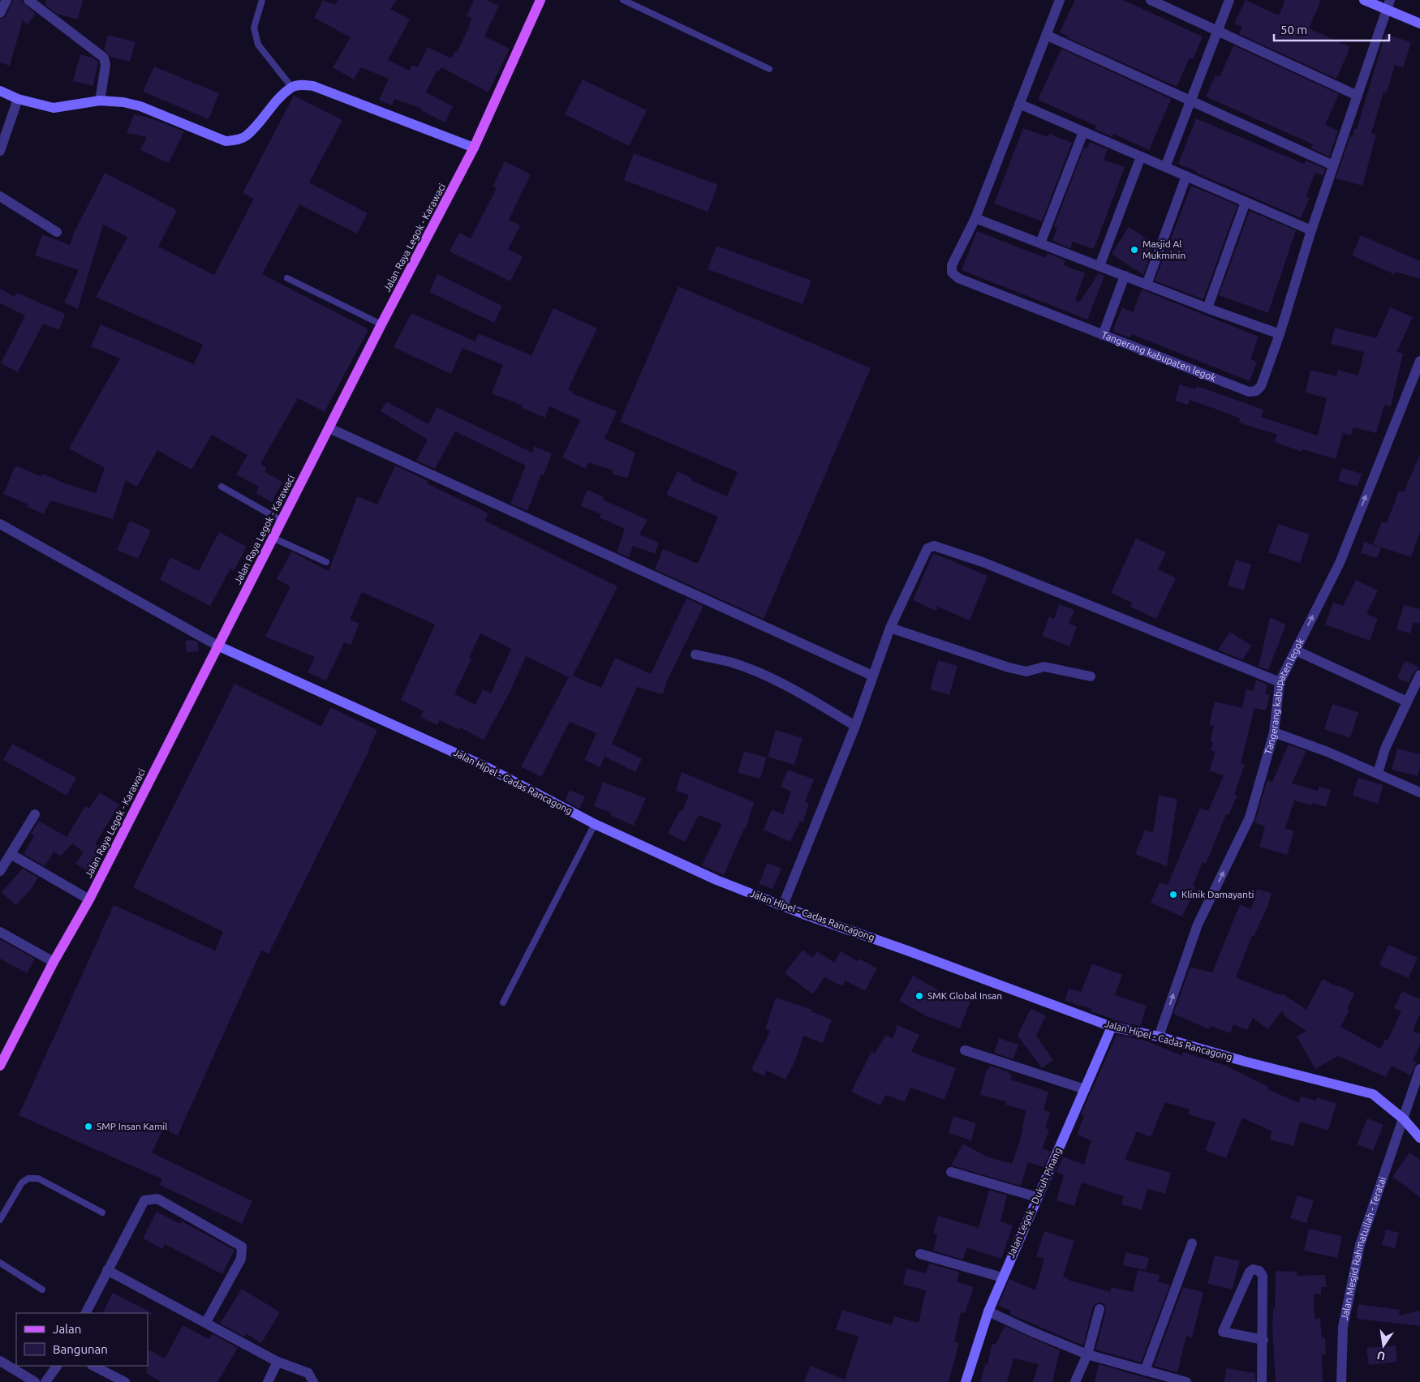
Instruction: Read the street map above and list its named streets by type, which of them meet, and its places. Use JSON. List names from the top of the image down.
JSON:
{
  "streets": {
    "main road": ["Jalan Raya Legok - Karawaci"],
    "street": [
      "Tangerang kabupaten legok",
      "Jalan Hipel - Cadas Rancagong",
      "Jalan Legok - Dukuh Pinang",
      "Jalan Mesjid Rahmatullah - Teratai"
    ]
  },
  "crossings": [
    ["Jalan Raya Legok - Karawaci", "Jalan Hipel - Cadas Rancagong"],
    ["Tangerang kabupaten legok", "Jalan Hipel - Cadas Rancagong"],
    ["Jalan Hipel - Cadas Rancagong", "Jalan Legok - Dukuh Pinang"],
    ["Jalan Hipel - Cadas Rancagong", "Jalan Mesjid Rahmatullah - Teratai"]
  ],
  "one_way": ["Tangerang kabupaten legok"],
  "places": [
    "Masjid Al Mukminin",
    "Klinik Damayanti",
    "SMK Global Insan",
    "SMP Insan Kamil"
  ],
  "legend": ["Jalan", "Bangunan"],
  "scale_bar": "50 m",
  "north": "bottom"
}
